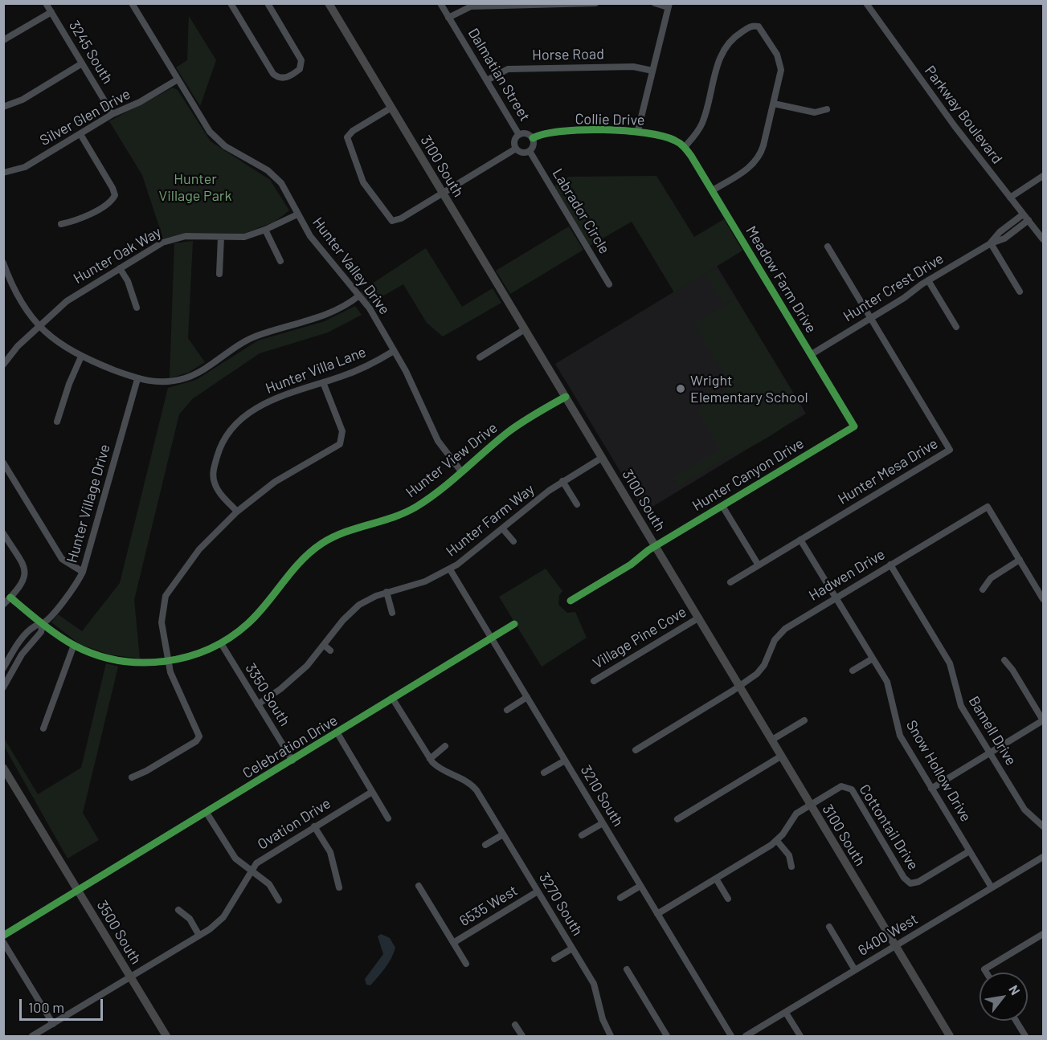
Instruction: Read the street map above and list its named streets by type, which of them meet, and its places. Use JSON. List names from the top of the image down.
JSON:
{
  "streets": {
    "main road": ["3100 South", "3500 South"],
    "street": [
      "3245 South",
      "Horse Road",
      "Dalmatian Street",
      "Parkway Boulevard",
      "Silver Glen Drive",
      "Collie Drive",
      "Labrador Circle",
      "Hunter Oak Way",
      "Hunter Valley Drive",
      "Meadow Farm Drive",
      "Hunter Crest Drive",
      "Hunter Villa Lane",
      "Hunter View Drive",
      "Hunter Mesa Drive",
      "Hunter Canyon Drive",
      "Hunter Village Drive",
      "Hunter Farm Way",
      "Hadwen Drive",
      "Village Pine Cove",
      "3350 South",
      "Bamell Drive",
      "Celebration Drive",
      "Snow Hollow Drive",
      "3210 South",
      "Ovation Drive",
      "Cottontail Drive",
      "3270 South",
      "6535 West",
      "6400 West"
    ]
  },
  "crossings": [
    ["3245 South", "Silver Glen Drive"],
    ["Horse Road", "Dalmatian Street"],
    ["Dalmatian Street", "Collie Drive"],
    ["Dalmatian Street", "Labrador Circle"],
    ["Parkway Boulevard", "Hunter Crest Drive"],
    ["Silver Glen Drive", "Hunter Valley Drive"],
    ["Collie Drive", "Labrador Circle"],
    ["Collie Drive", "Meadow Farm Drive"],
    ["3100 South", "Hunter View Drive"],
    ["3100 South", "Hunter Canyon Drive"],
    ["3100 South", "Hunter Farm Way"],
    ["3100 South", "Hadwen Drive"],
    ["3100 South", "Village Pine Cove"],
    ["3100 South", "Cottontail Drive"],
    ["3100 South", "6400 West"],
    ["Hunter Oak Way", "Hunter Valley Drive"],
    ["Hunter Valley Drive", "Hunter Villa Lane"],
    ["Hunter Valley Drive", "Hunter View Drive"],
    ["Meadow Farm Drive", "Hunter Crest Drive"],
    ["Meadow Farm Drive", "Hunter Canyon Drive"],
    ["Hunter Crest Drive", "Hunter Mesa Drive"],
    ["Hunter View Drive", "Hunter Village Drive"],
    ["Hunter View Drive", "3350 South"],
    ["Hunter Mesa Drive", "Snow Hollow Drive"],
    ["Hunter Farm Way", "3350 South"],
    ["Hunter Farm Way", "3210 South"],
    ["Hadwen Drive", "Bamell Drive"],
    ["Hadwen Drive", "Snow Hollow Drive"],
    ["3350 South", "Celebration Drive"],
    ["Celebration Drive", "3210 South"],
    ["Celebration Drive", "3500 South"],
    ["Snow Hollow Drive", "Cottontail Drive"],
    ["Snow Hollow Drive", "6400 West"],
    ["Ovation Drive", "3500 South"],
    ["3270 South", "6535 West"]
  ],
  "parks": ["Hunter Village Park"],
  "places": ["Wright Elementary School"],
  "scale_bar": "100 m",
  "north": "top right"
}
